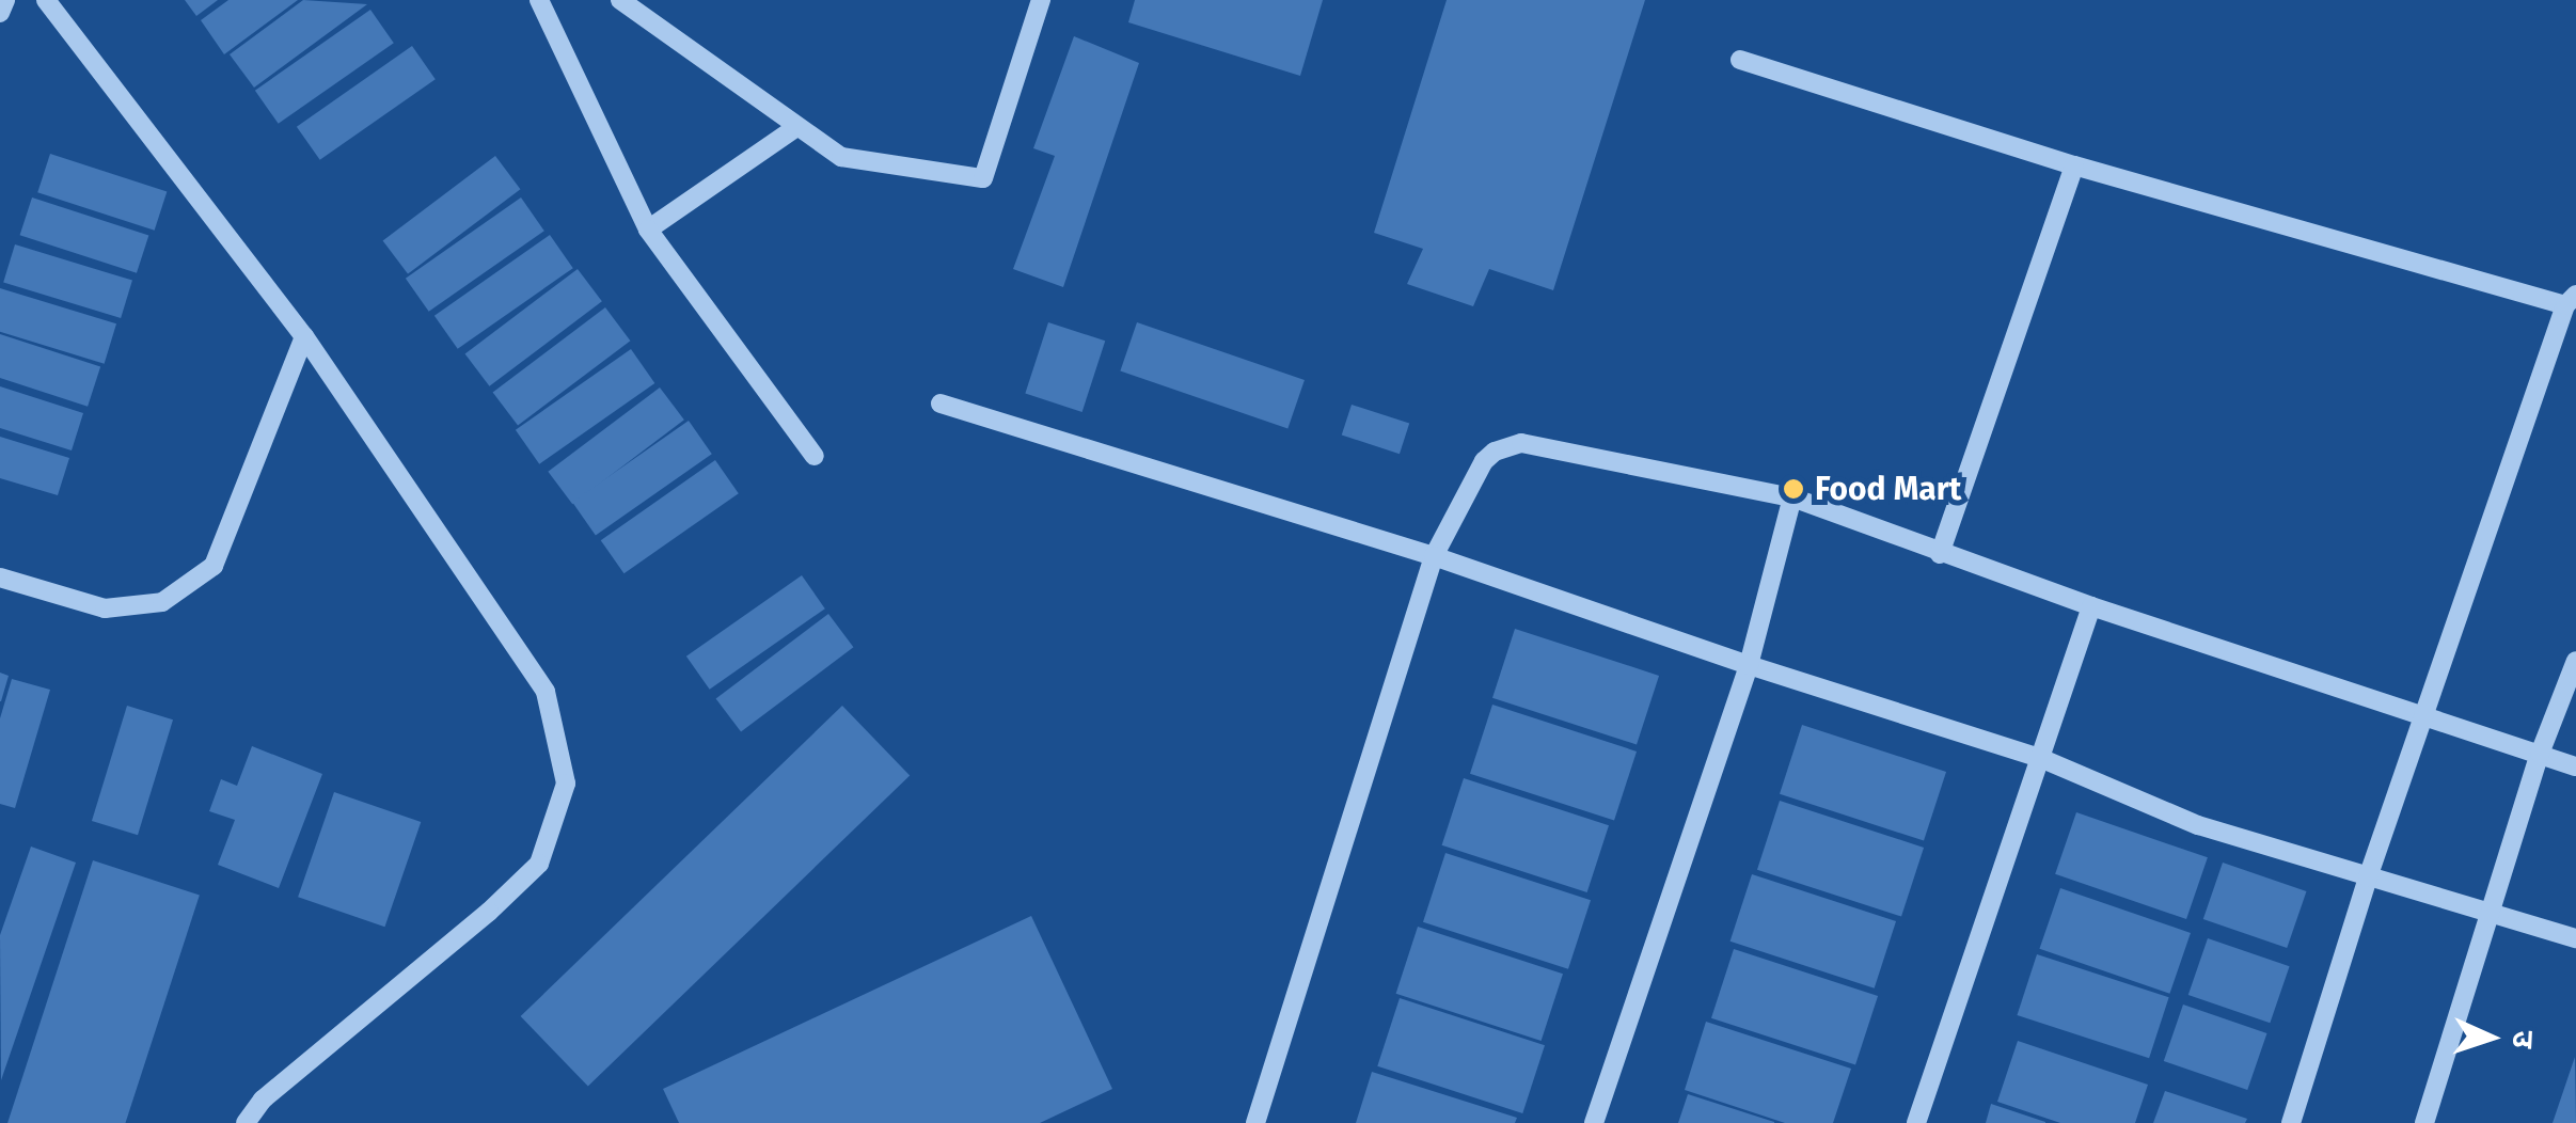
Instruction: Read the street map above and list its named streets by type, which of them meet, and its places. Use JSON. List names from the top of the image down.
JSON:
{
  "places": ["Food Mart"],
  "north": "right"
}
